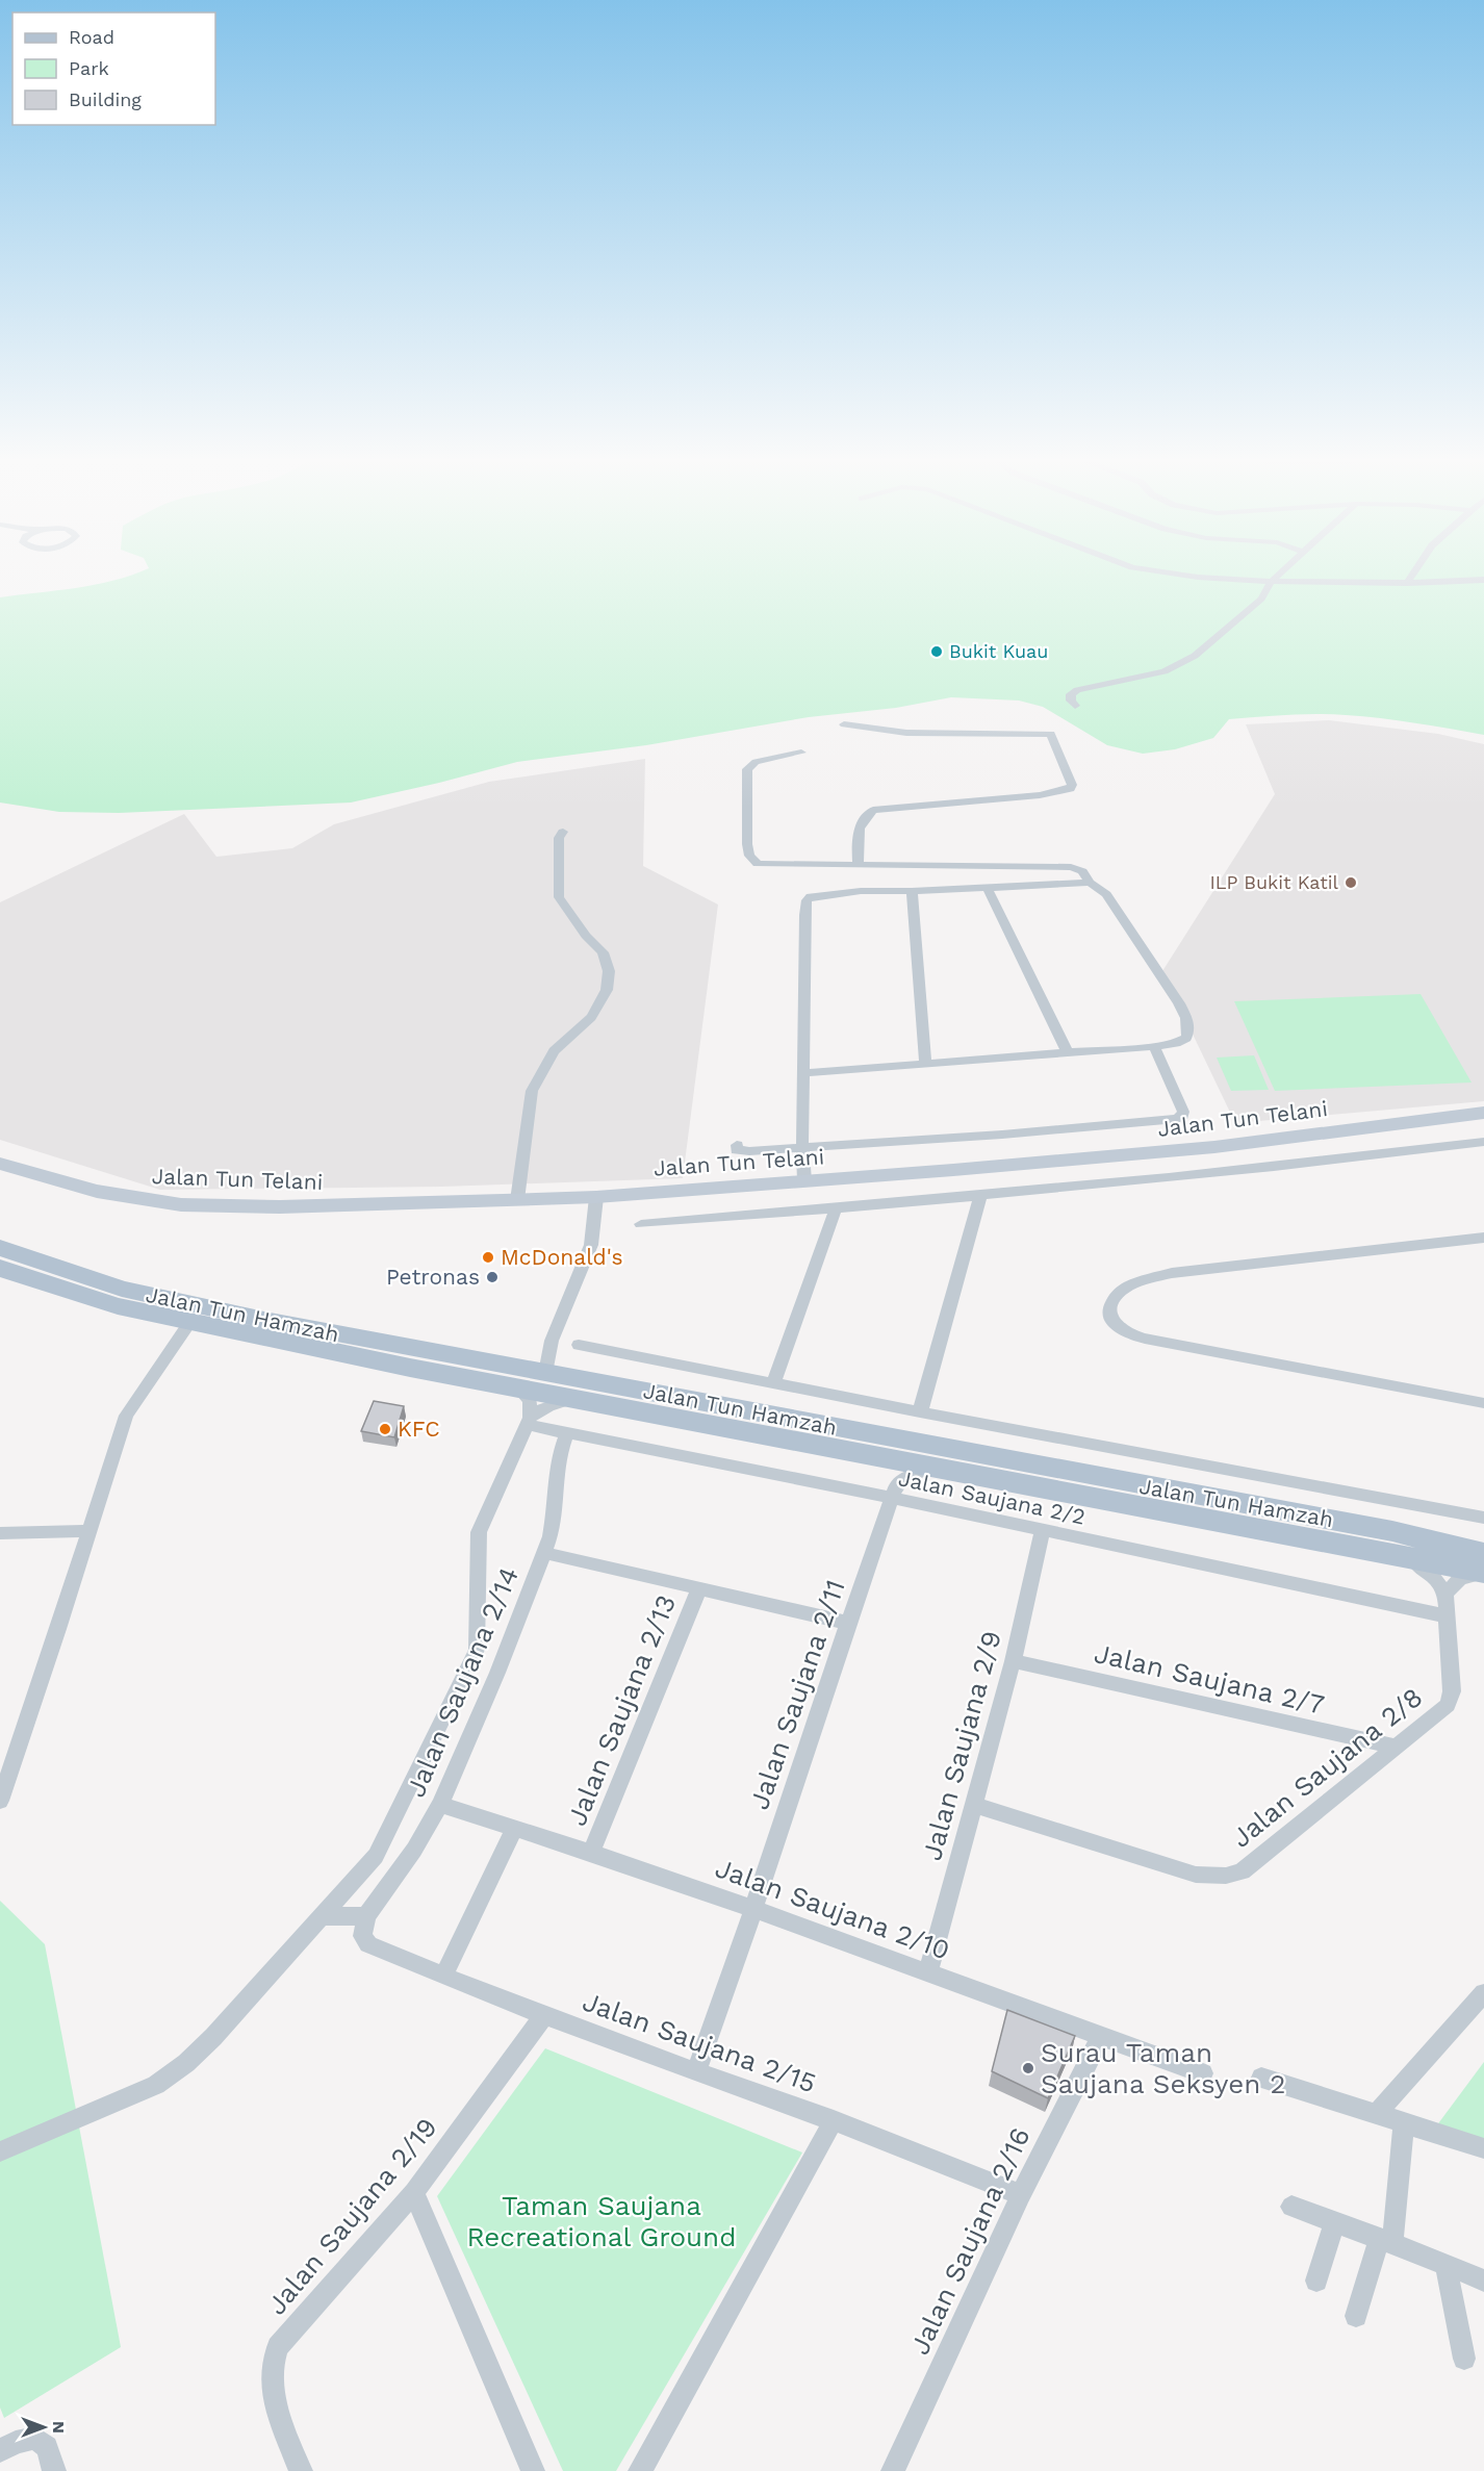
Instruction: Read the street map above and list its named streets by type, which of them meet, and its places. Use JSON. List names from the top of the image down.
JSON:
{
  "streets": {
    "main road": ["Jalan Tun Hamzah"],
    "street": [
      "Jalan Tun Telani",
      "Jalan Saujana 2/2",
      "Jalan Saujana 2/7",
      "Jalan Saujana 2/14",
      "Jalan Saujana 2/11",
      "Jalan Saujana 2/13",
      "Jalan Saujana 2/9",
      "Jalan Saujana 2/8",
      "Jalan Saujana 2/10",
      "Jalan Saujana 2/15",
      "Jalan Saujana 2/19",
      "Jalan Saujana 2/16"
    ]
  },
  "crossings": [
    ["Jalan Saujana 2/2", "Jalan Saujana 2/14"],
    ["Jalan Saujana 2/2", "Jalan Saujana 2/11"],
    ["Jalan Saujana 2/2", "Jalan Saujana 2/9"],
    ["Jalan Saujana 2/2", "Jalan Saujana 2/8"],
    ["Jalan Saujana 2/7", "Jalan Saujana 2/9"],
    ["Jalan Saujana 2/7", "Jalan Saujana 2/8"],
    ["Jalan Saujana 2/14", "Jalan Saujana 2/10"],
    ["Jalan Saujana 2/14", "Jalan Saujana 2/15"],
    ["Jalan Saujana 2/11", "Jalan Saujana 2/10"],
    ["Jalan Saujana 2/11", "Jalan Saujana 2/15"],
    ["Jalan Saujana 2/13", "Jalan Saujana 2/10"],
    ["Jalan Saujana 2/9", "Jalan Saujana 2/8"],
    ["Jalan Saujana 2/9", "Jalan Saujana 2/10"],
    ["Jalan Saujana 2/10", "Jalan Saujana 2/16"],
    ["Jalan Saujana 2/15", "Jalan Saujana 2/19"],
    ["Jalan Saujana 2/15", "Jalan Saujana 2/16"]
  ],
  "parks": ["Taman Saujana Recreational Ground"],
  "places": [
    "Bukit Kuau",
    "ILP Bukit Katil",
    "McDonald's",
    "Petronas",
    "KFC",
    "Surau Taman Saujana Seksyen 2"
  ],
  "legend": ["Road", "Park", "Building"],
  "north": "right"
}
